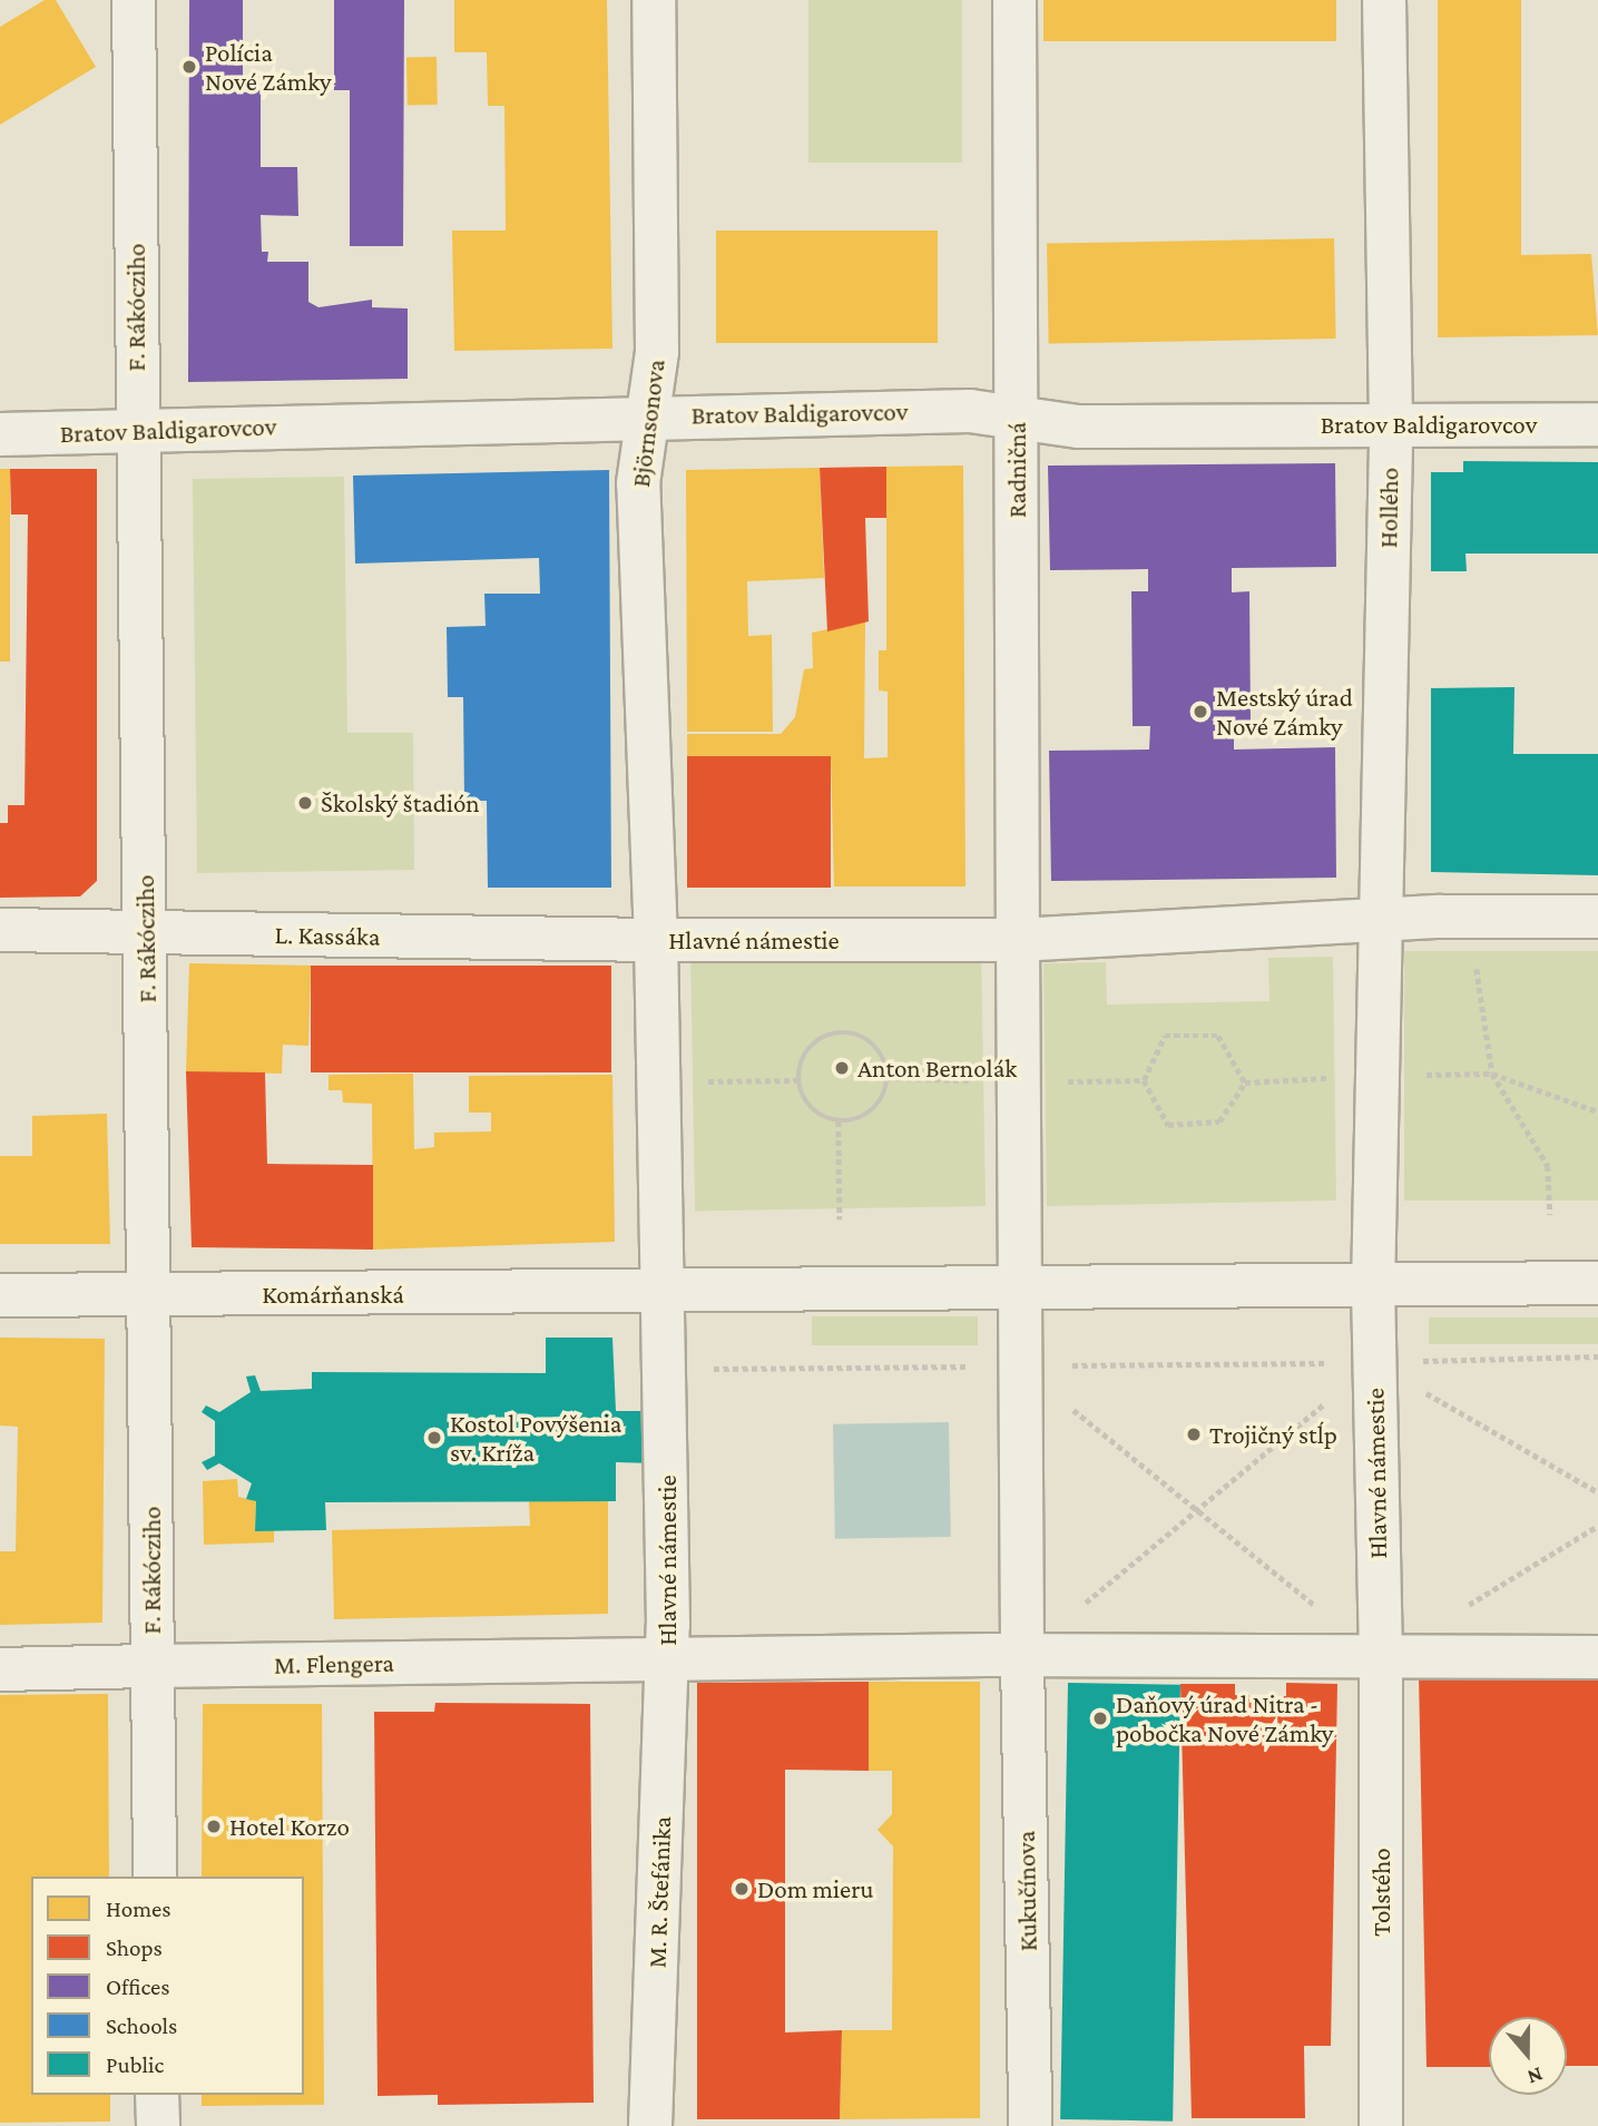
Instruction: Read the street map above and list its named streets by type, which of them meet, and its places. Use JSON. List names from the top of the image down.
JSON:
{
  "streets": {
    "street": [
      "F. Rákócziho",
      "Bratov Baldigarovcov",
      "Björnsonova",
      "Radničná",
      "Hollého",
      "L. Kassáka",
      "Hlavné námestie",
      "Komárňanská",
      "M. Flengera",
      "Kukučínova",
      "M. R. Štefánika",
      "Tolstého"
    ]
  },
  "crossings": [
    ["F. Rákócziho", "Bratov Baldigarovcov"],
    ["F. Rákócziho", "L. Kassáka"],
    ["F. Rákócziho", "Komárňanská"],
    ["F. Rákócziho", "M. Flengera"],
    ["Bratov Baldigarovcov", "Björnsonova"],
    ["Bratov Baldigarovcov", "Radničná"],
    ["Bratov Baldigarovcov", "Hollého"],
    ["Björnsonova", "L. Kassáka"],
    ["Björnsonova", "Hlavné námestie"],
    ["Radničná", "Hlavné námestie"],
    ["Hollého", "Hlavné námestie"],
    ["L. Kassáka", "Hlavné námestie"],
    ["Hlavné námestie", "Komárňanská"],
    ["Hlavné námestie", "M. Flengera"],
    ["Hlavné námestie", "Kukučínova"],
    ["Hlavné námestie", "M. R. Štefánika"],
    ["Hlavné námestie", "Tolstého"],
    ["M. Flengera", "M. R. Štefánika"]
  ],
  "places": [
    "Polícia Nové Zámky",
    "Mestský úrad Nové Zámky",
    "Školský štadión",
    "Anton Bernolák",
    "Trojičný stĺp",
    "Kostol Povýšenia sv. Kríža",
    "Daňový úrad Nitra - pobočka Nové Zámky",
    "Hotel Korzo",
    "Dom mieru"
  ],
  "legend": [
    "Homes",
    "Shops",
    "Offices",
    "Schools",
    "Public"
  ],
  "north": "bottom"
}
